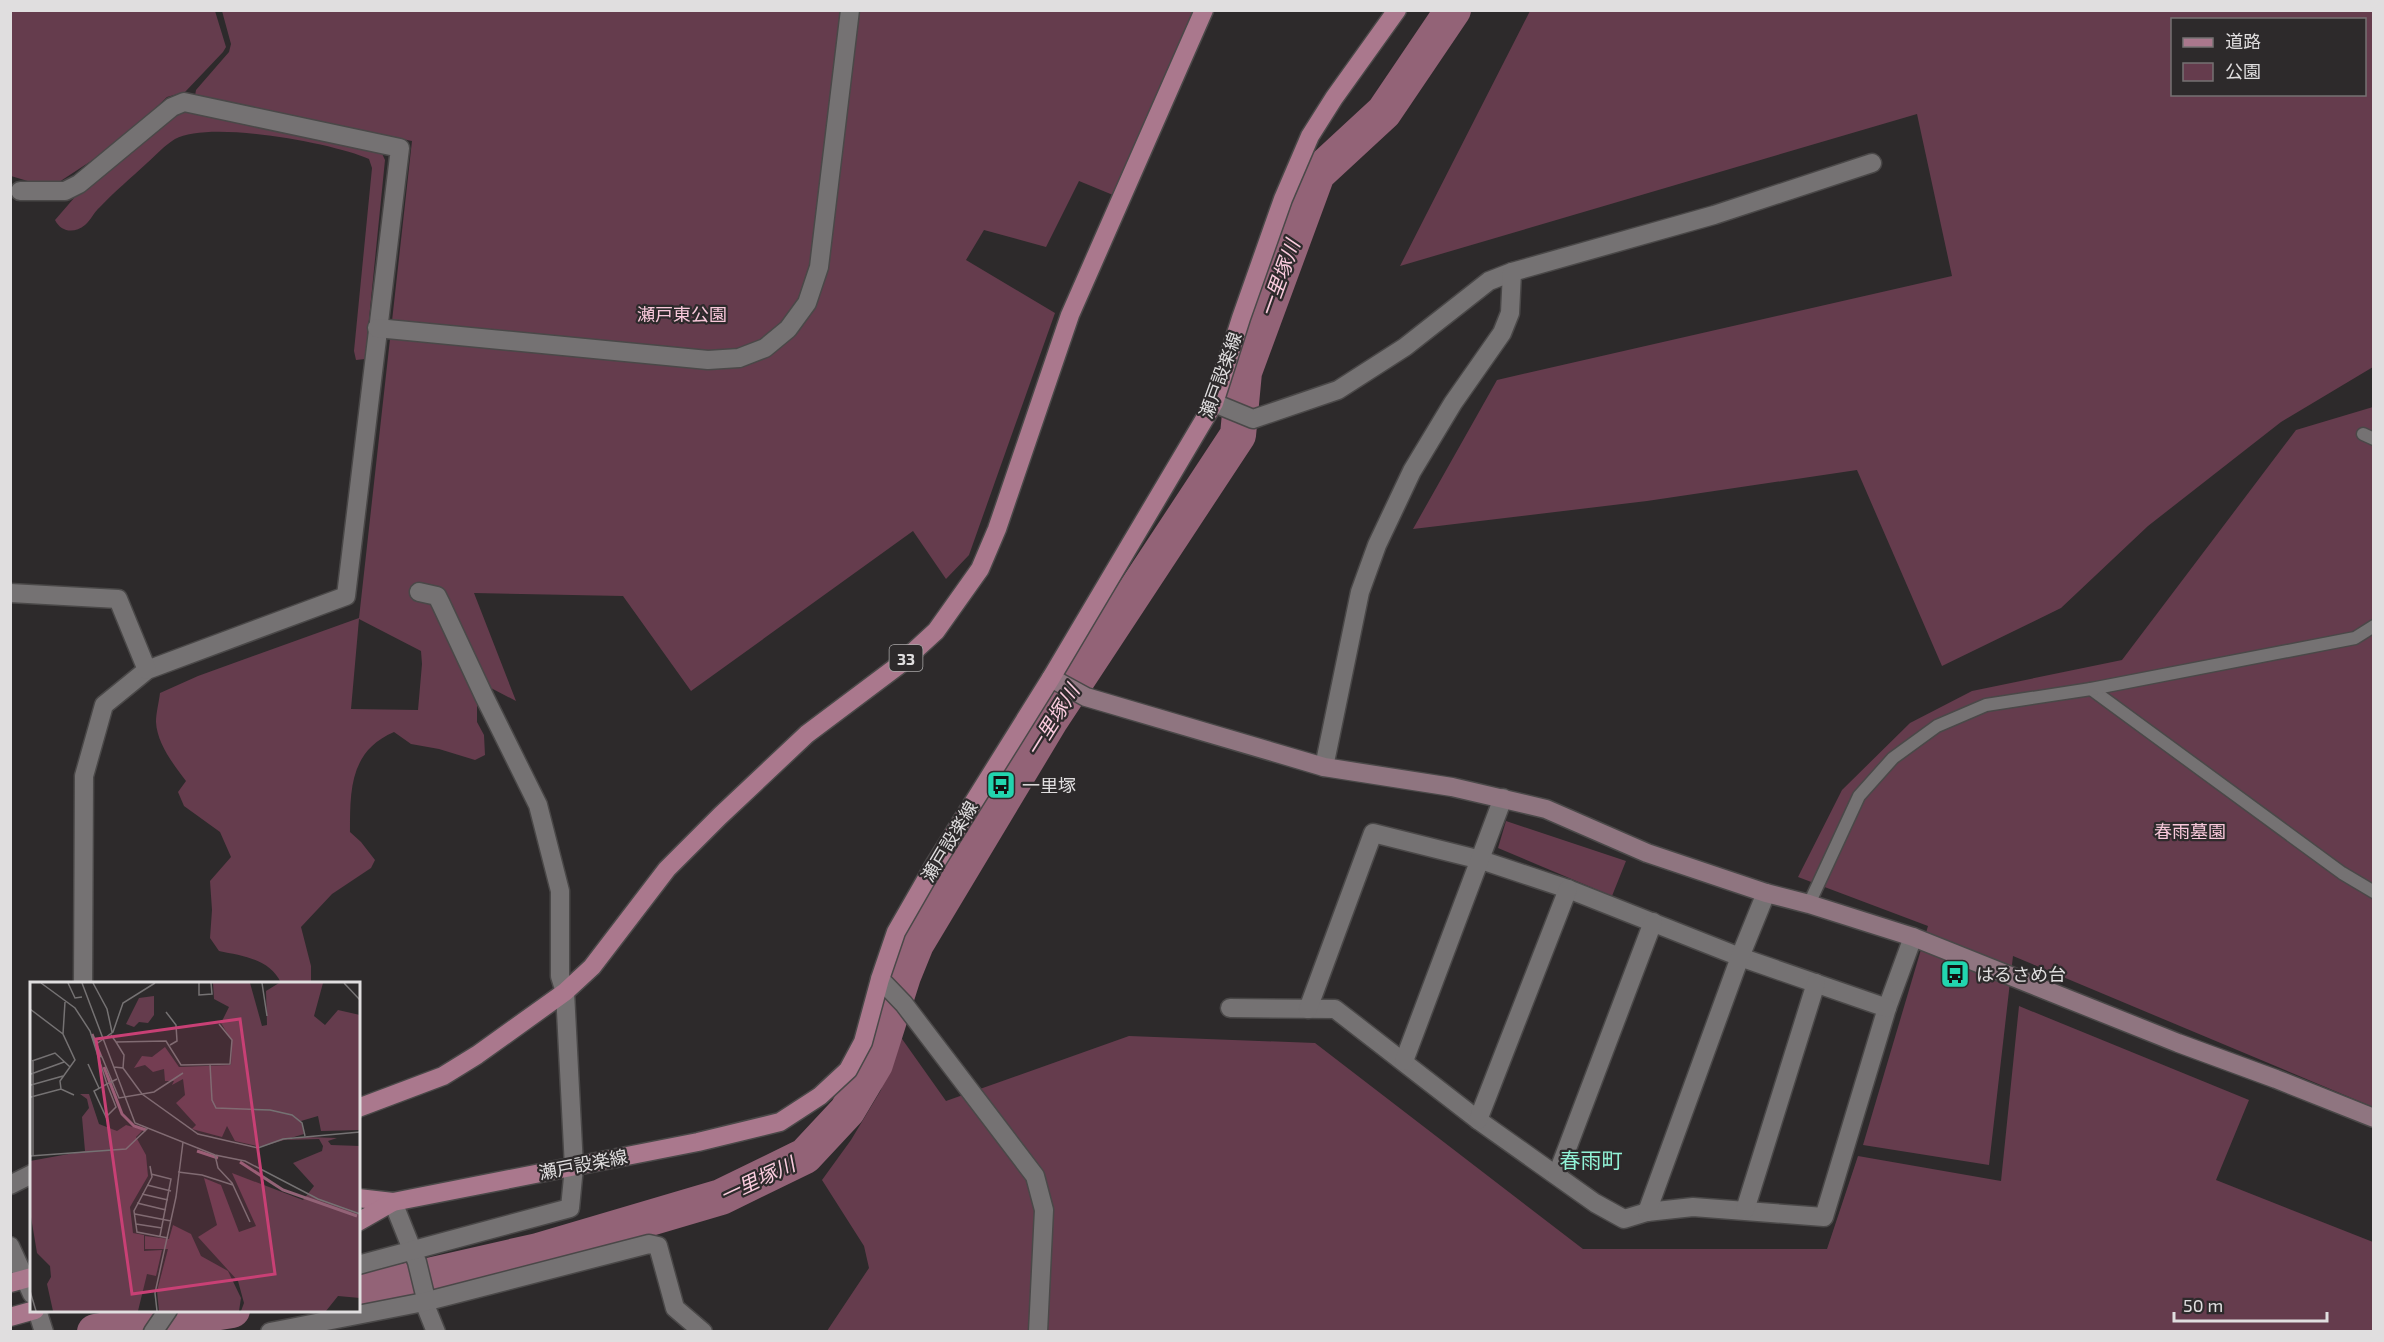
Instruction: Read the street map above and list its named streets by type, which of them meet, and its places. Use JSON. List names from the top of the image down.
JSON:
{
  "streets": {
    "main road": ["瀬戸設楽線", "33"]
  },
  "districts": ["春雨町"],
  "water": ["一里塚川"],
  "parks": ["瀬戸東公園", "春雨墓園"],
  "places": {
    "bus stop": ["一里塚", "はるさめ台"]
  },
  "legend": ["道路", "公園"],
  "scale_bar": "50 m"
}
